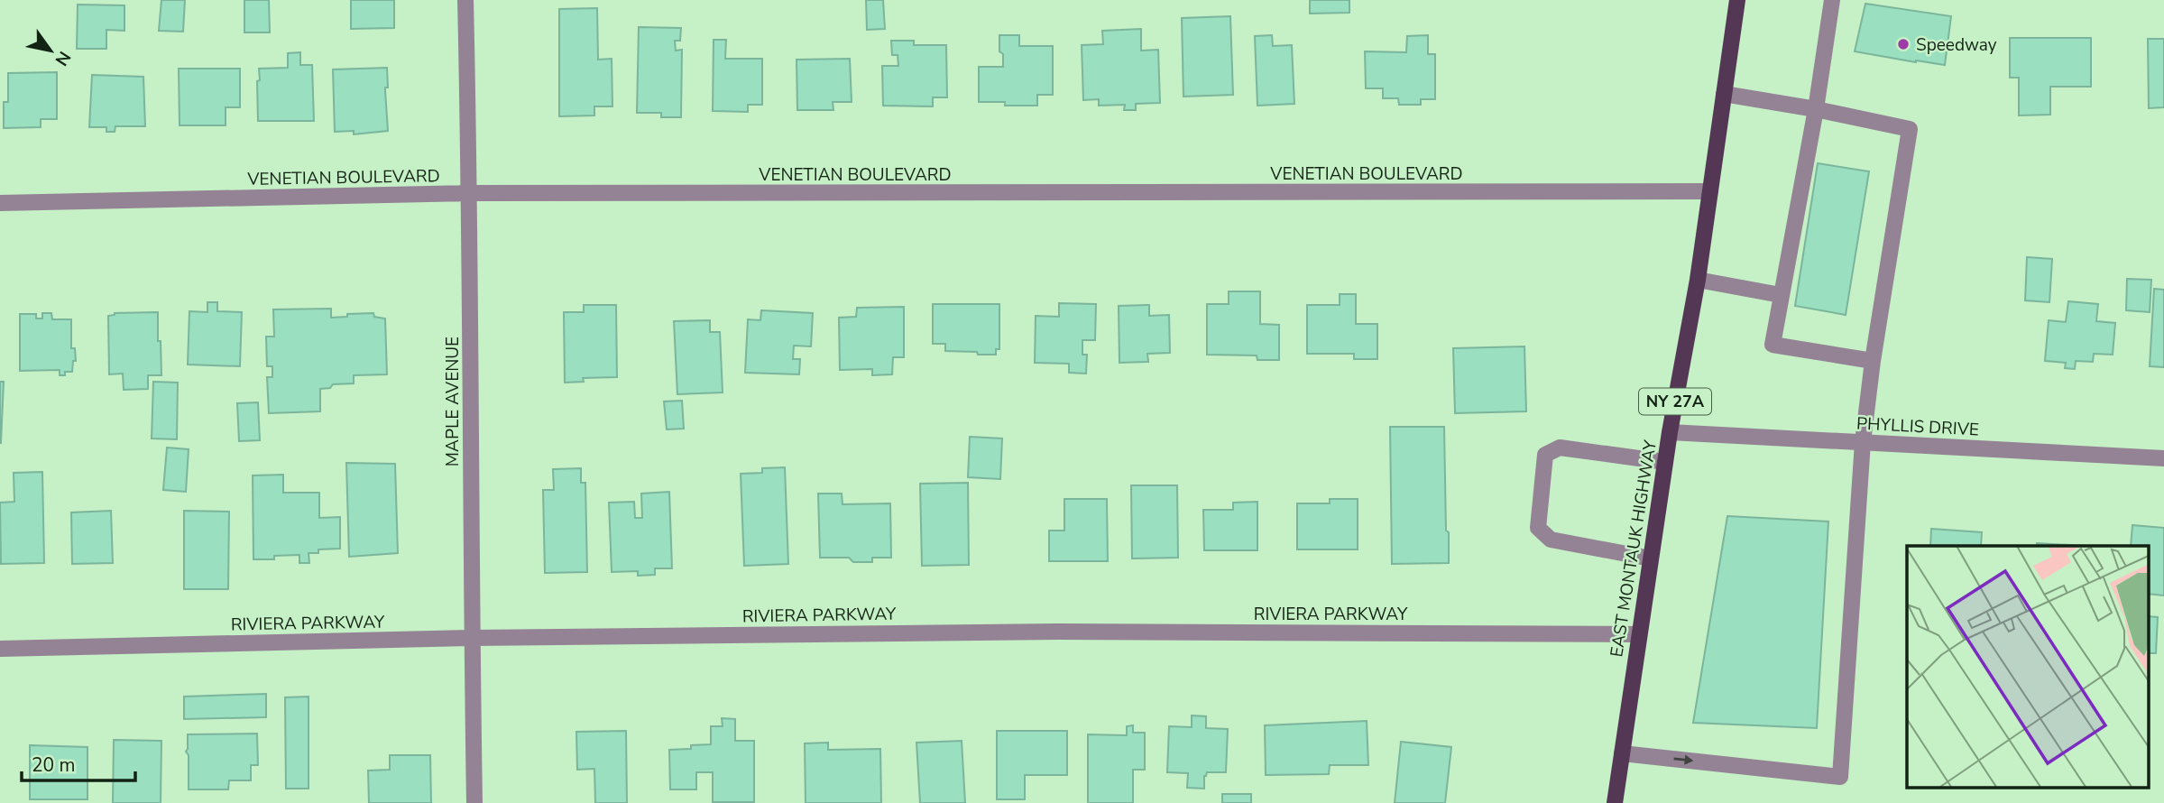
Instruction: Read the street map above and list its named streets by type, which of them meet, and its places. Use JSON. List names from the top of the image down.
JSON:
{
  "streets": {
    "main road": ["NY 27A", "EAST MONTAUK HIGHWAY"],
    "street": [
      "VENETIAN BOULEVARD",
      "MAPLE AVENUE",
      "PHYLLIS DRIVE",
      "RIVIERA PARKWAY"
    ]
  },
  "crossings": [
    ["VENETIAN BOULEVARD", "MAPLE AVENUE"],
    ["VENETIAN BOULEVARD", "EAST MONTAUK HIGHWAY"],
    ["MAPLE AVENUE", "RIVIERA PARKWAY"],
    ["PHYLLIS DRIVE", "EAST MONTAUK HIGHWAY"],
    ["EAST MONTAUK HIGHWAY", "RIVIERA PARKWAY"]
  ],
  "places": ["Speedway"],
  "scale_bar": "20 m",
  "north": "bottom right"
}
